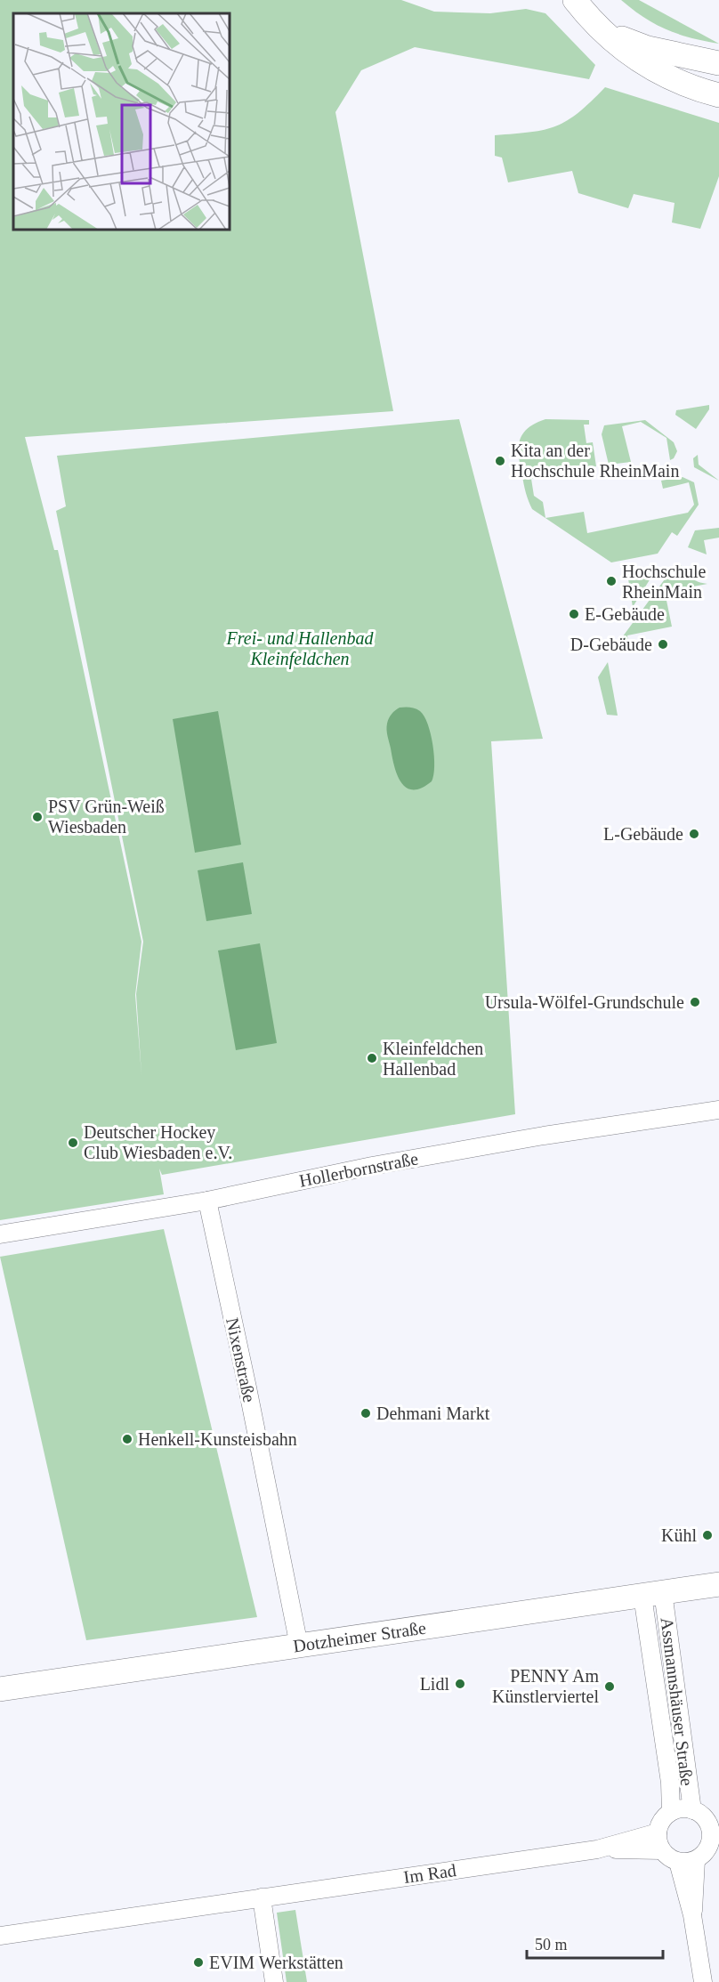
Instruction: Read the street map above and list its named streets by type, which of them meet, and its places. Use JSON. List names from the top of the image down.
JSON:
{
  "streets": {
    "main road": ["Dotzheimer Straße"],
    "street": [
      "Hollerbornstraße",
      "Nixenstraße",
      "Assmannshäuser Straße",
      "Im Rad"
    ]
  },
  "crossings": [
    ["Hollerbornstraße", "Nixenstraße"],
    ["Nixenstraße", "Dotzheimer Straße"],
    ["Dotzheimer Straße", "Assmannshäuser Straße"],
    ["Assmannshäuser Straße", "Im Rad"]
  ],
  "parks": ["Frei- und Hallenbad Kleinfeldchen"],
  "places": [
    "Kita an der Hochschule RheinMain",
    "Hochschule RheinMain",
    "E-Gebäude",
    "D-Gebäude",
    "PSV Grün-Weiß Wiesbaden",
    "L-Gebäude",
    "Ursula-Wölfel-Grundschule",
    "Kleinfeldchen Hallenbad",
    "Deutscher Hockey Club Wiesbaden e.V.",
    "Dehmani Markt",
    "Henkell-Kunsteisbahn",
    "Kühl",
    "Lidl",
    "PENNY Am Künstlerviertel",
    "EVIM Werkstätten"
  ],
  "scale_bar": "50 m"
}
